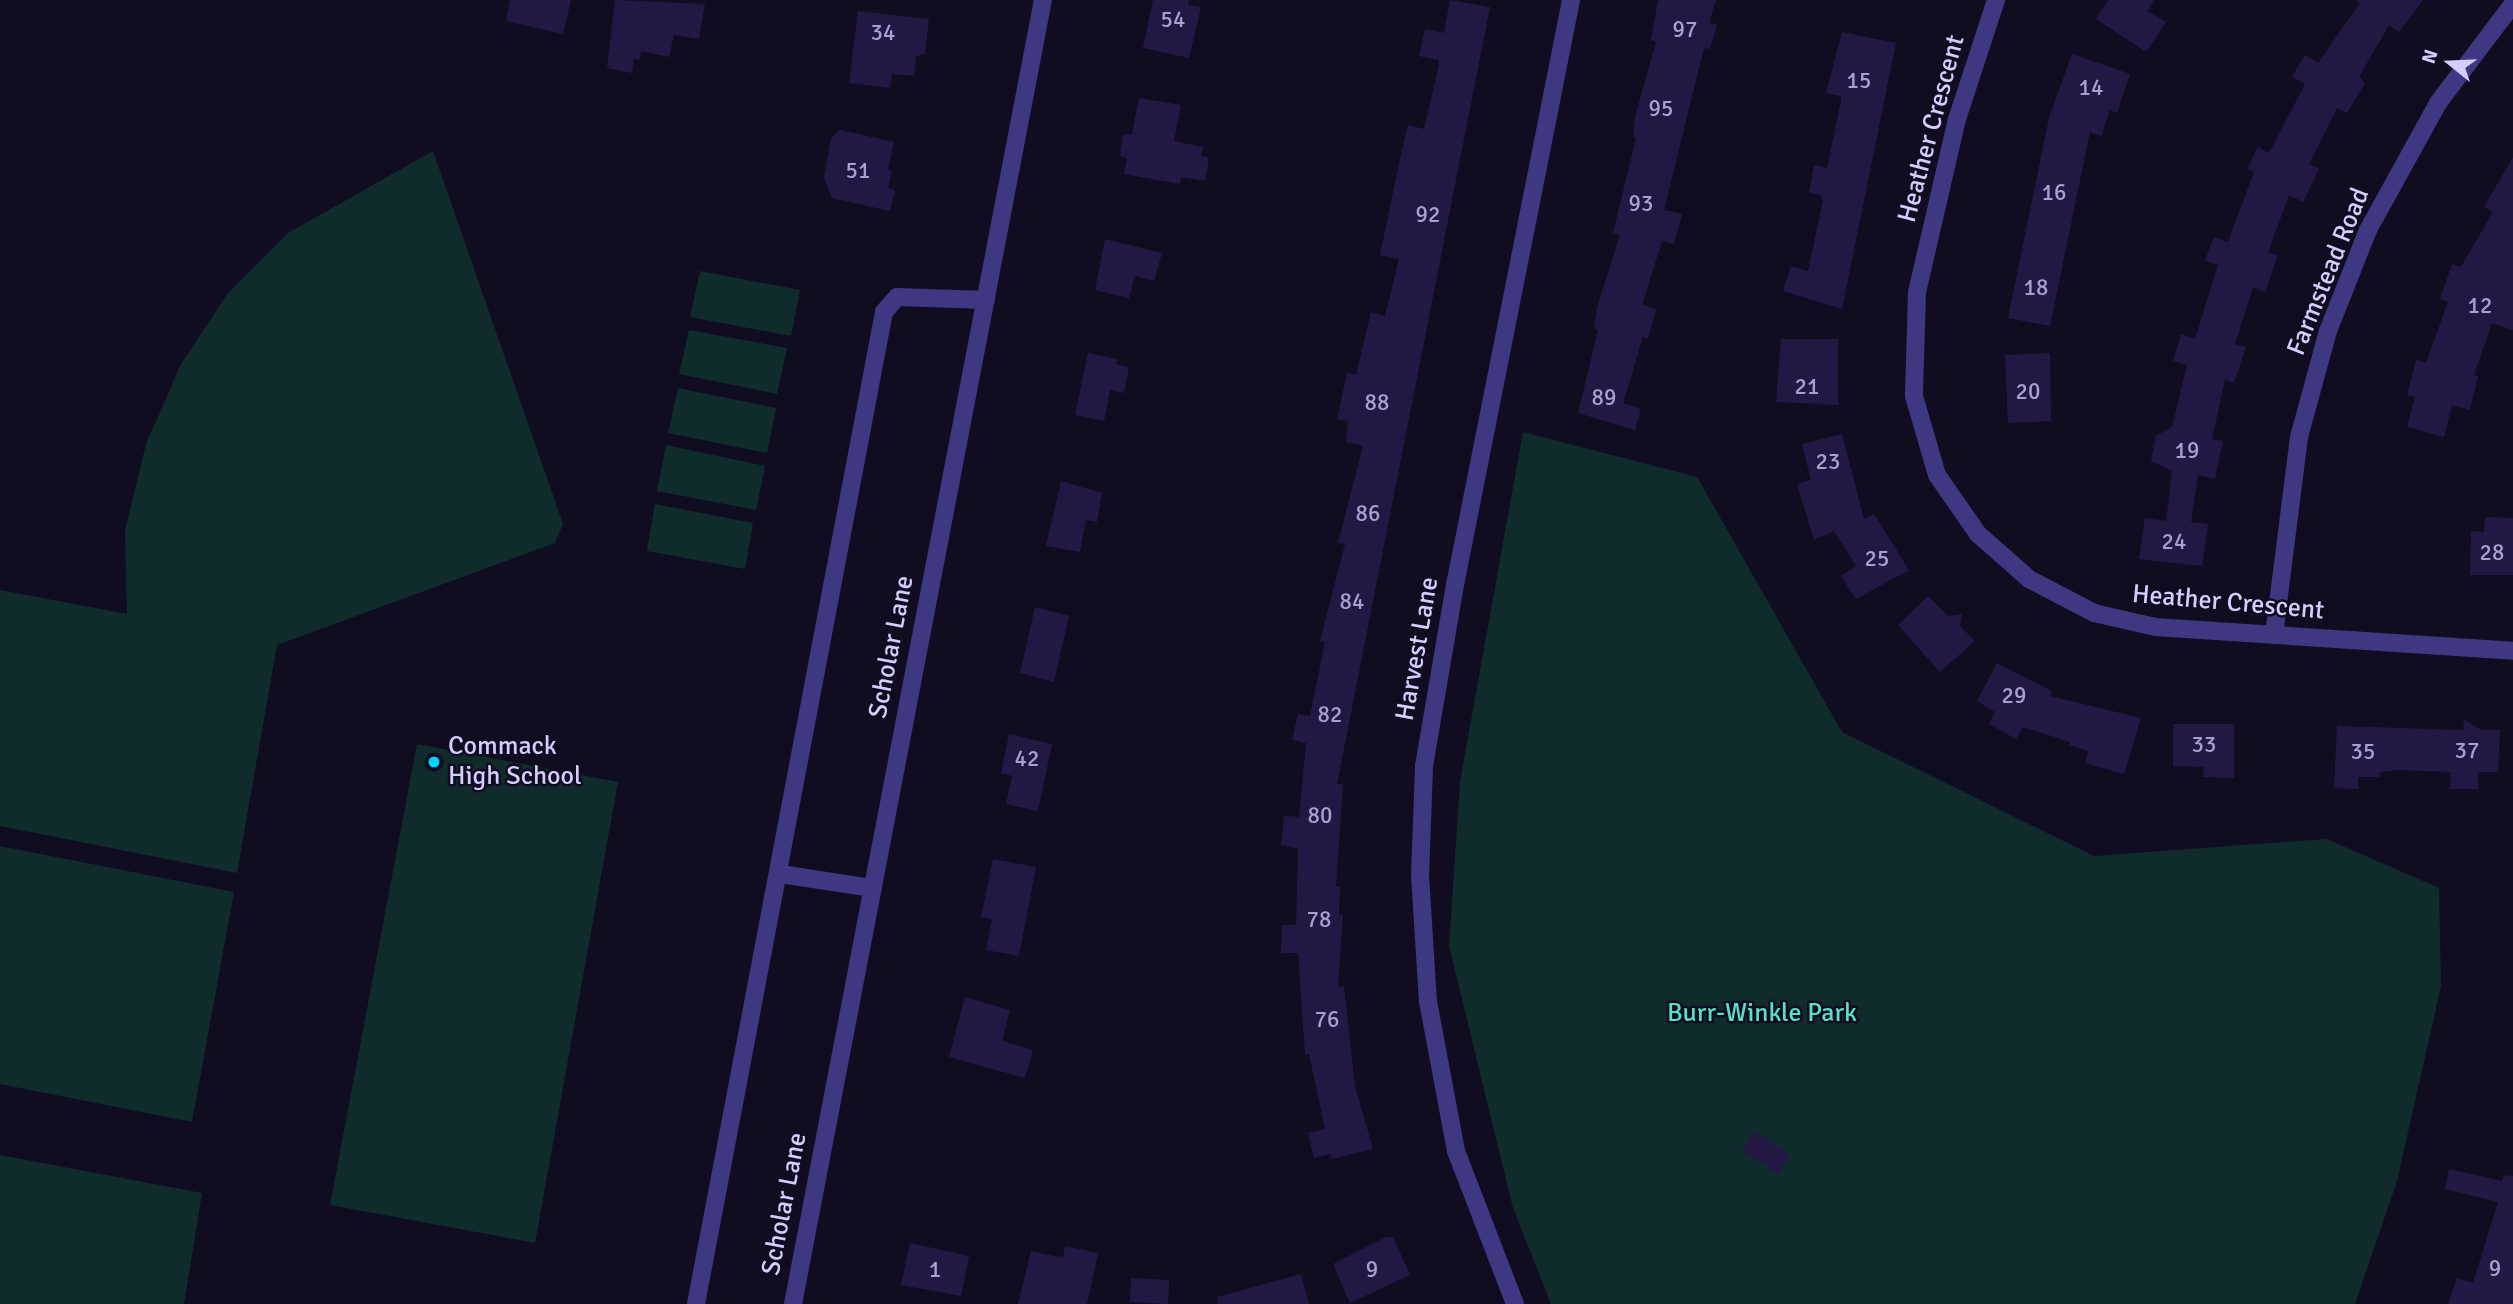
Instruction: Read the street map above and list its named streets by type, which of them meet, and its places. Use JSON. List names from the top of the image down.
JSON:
{
  "streets": {
    "street": [
      "Heather Crescent",
      "Farmstead Road",
      "Scholar Lane",
      "Harvest Lane"
    ]
  },
  "crossings": [
    ["Heather Crescent", "Farmstead Road"]
  ],
  "parks": ["Burr-Winkle Park"],
  "places": ["Commack High School"],
  "house_numbers": [
    "54",
    "97",
    "34",
    "15",
    "14",
    "95",
    "51",
    "16",
    "93",
    "92",
    "18",
    "12",
    "21",
    "20",
    "89",
    "88",
    "19",
    "23",
    "86",
    "24",
    "28",
    "25",
    "84",
    "29",
    "82",
    "33",
    "37",
    "35",
    "42",
    "80",
    "78",
    "76",
    "9",
    "1",
    "9"
  ],
  "north": "left"
}
